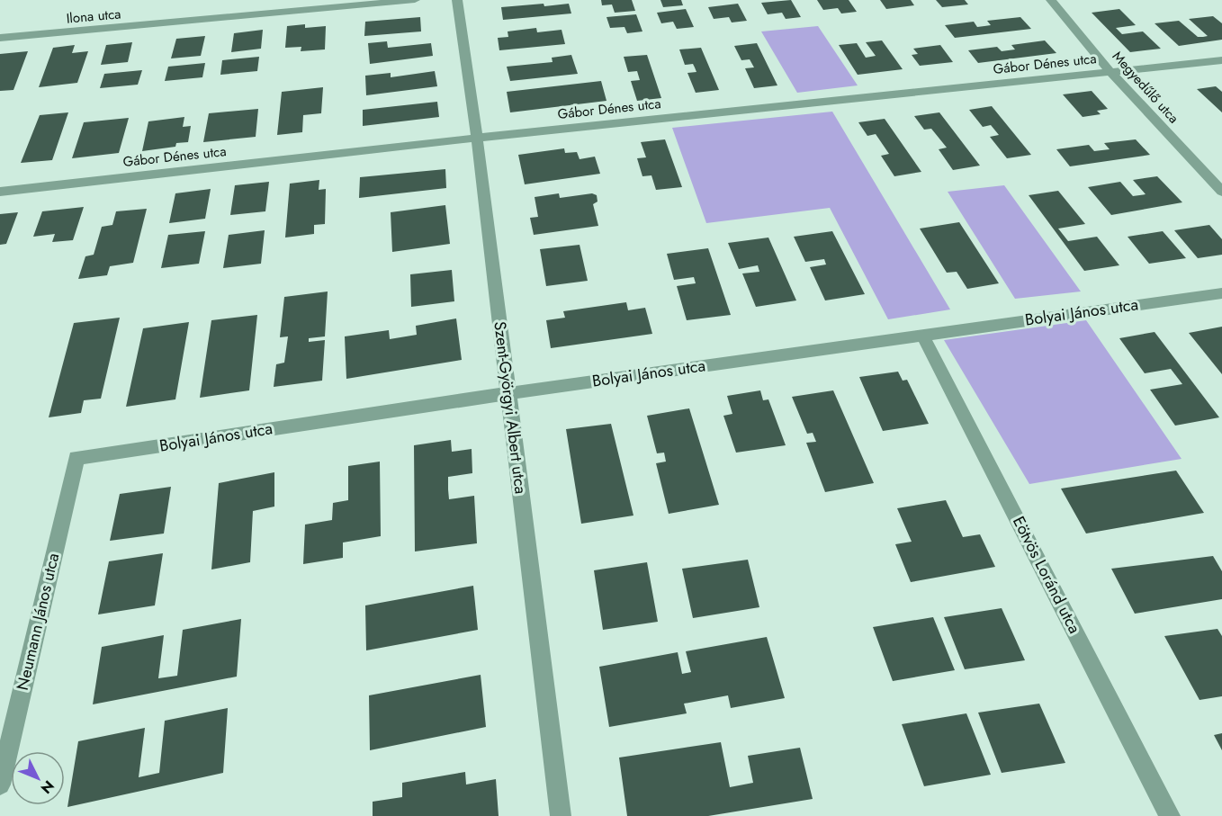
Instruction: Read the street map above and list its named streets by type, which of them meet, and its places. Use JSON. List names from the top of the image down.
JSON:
{
  "streets": {
    "street": [
      "Ilona utca",
      "Gábor Dénes utca",
      "Megyedűlő utca",
      "Bolyai János utca",
      "Szent-Györgyi Albert utca",
      "Eötvös Loránd utca",
      "Neumann János utca"
    ]
  },
  "crossings": [
    ["Gábor Dénes utca", "Megyedűlő utca"],
    ["Gábor Dénes utca", "Szent-Györgyi Albert utca"],
    ["Bolyai János utca", "Szent-Györgyi Albert utca"],
    ["Bolyai János utca", "Eötvös Loránd utca"],
    ["Bolyai János utca", "Neumann János utca"]
  ],
  "north": "bottom right"
}
